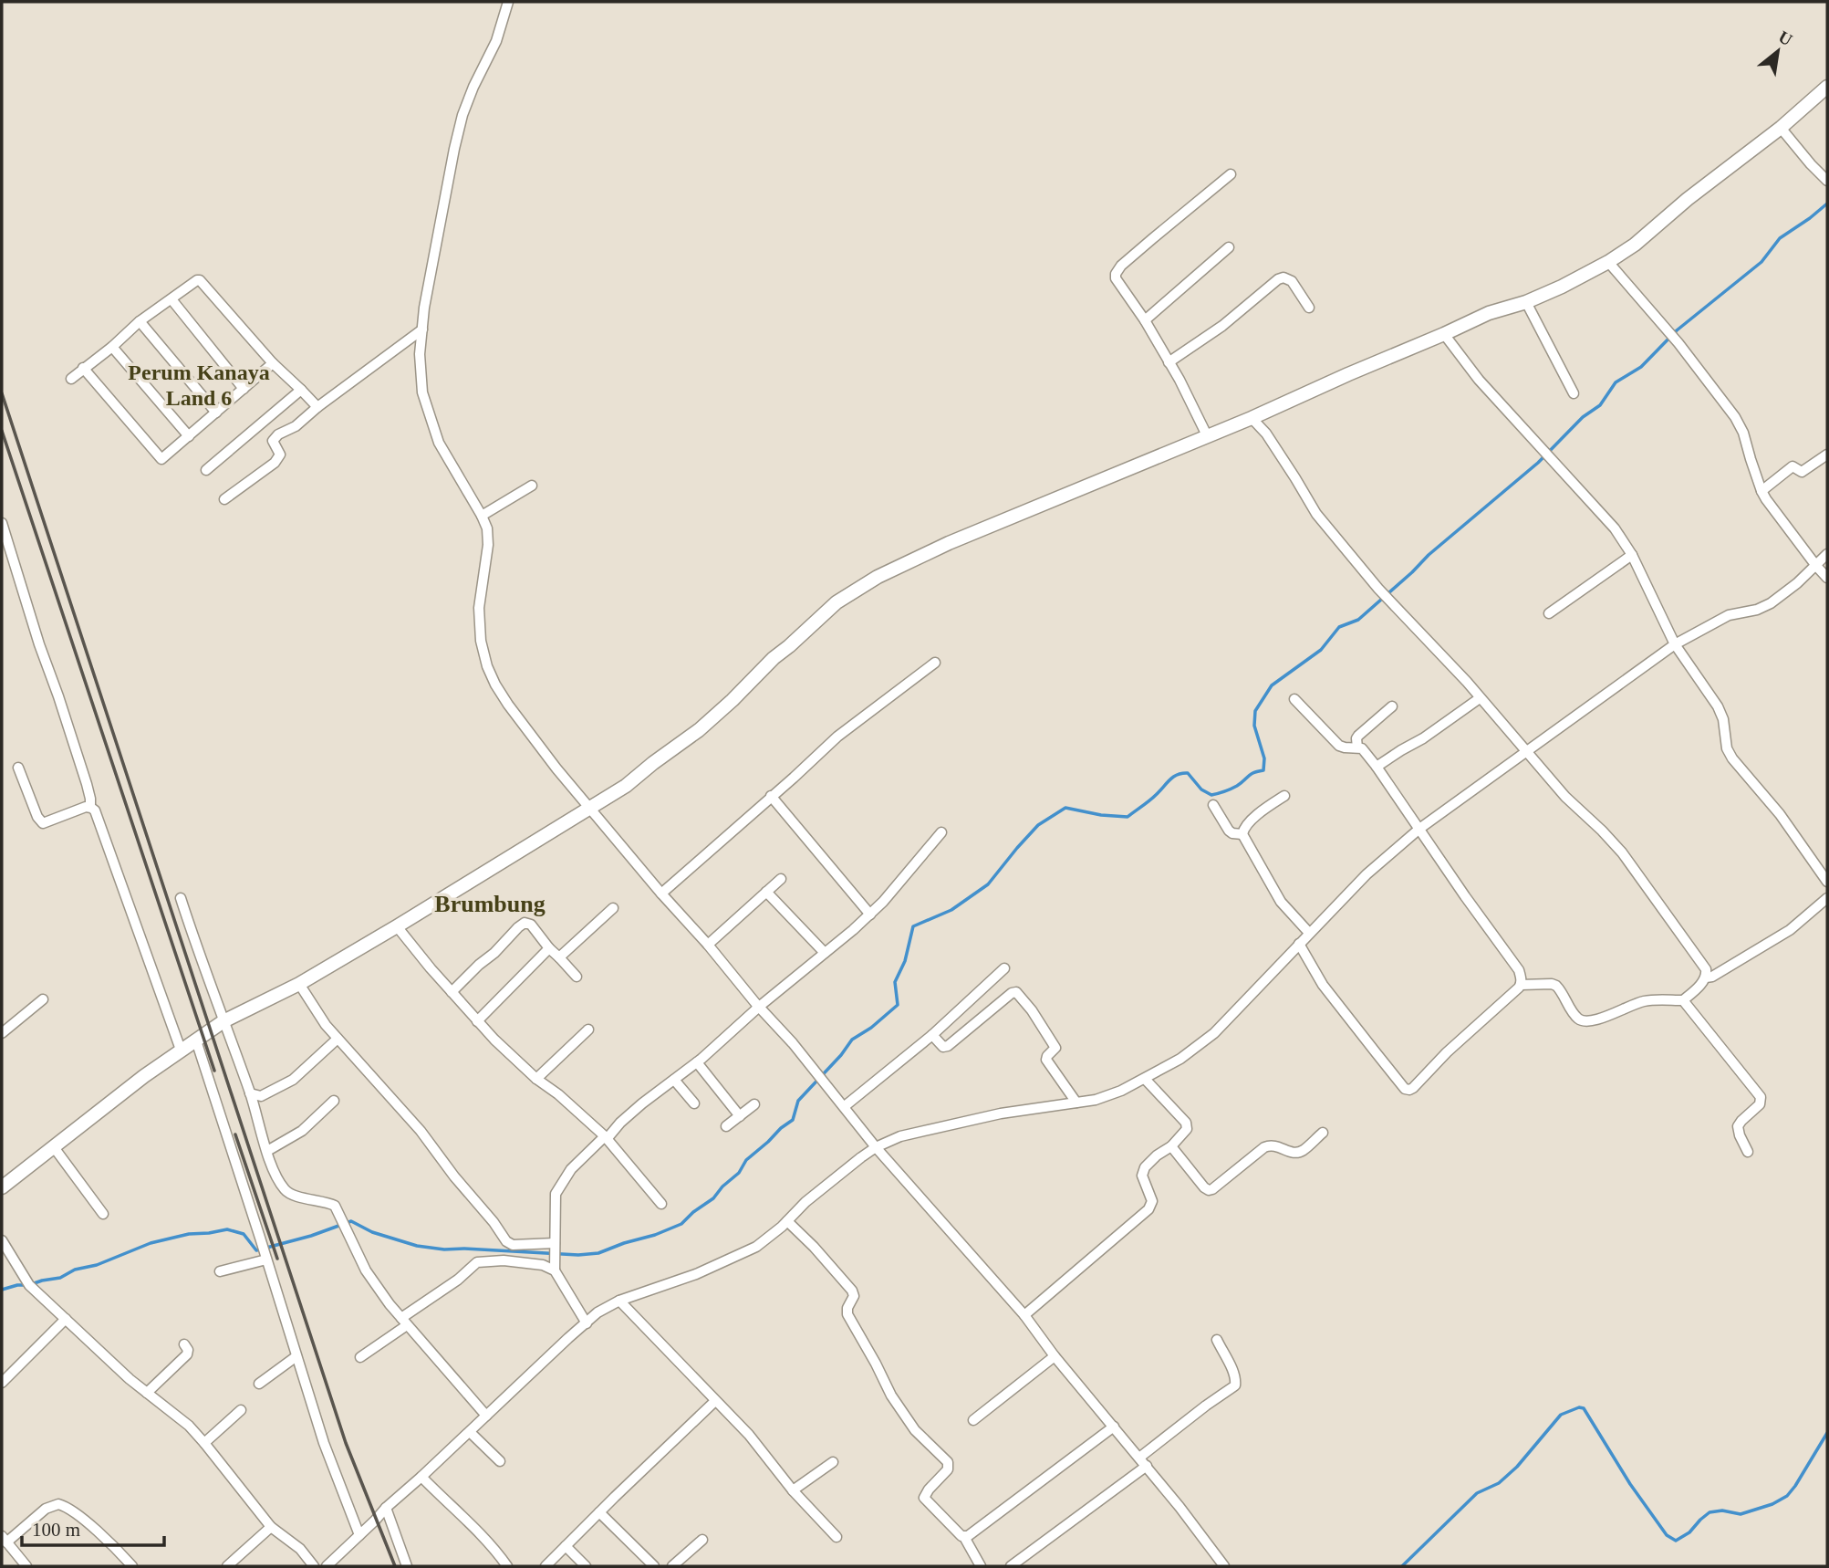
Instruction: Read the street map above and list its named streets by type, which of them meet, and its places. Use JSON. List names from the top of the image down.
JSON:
{
  "districts": ["Perum Kanaya Land 6", "Brumbung"],
  "scale_bar": "100 m",
  "north": "top right"
}
